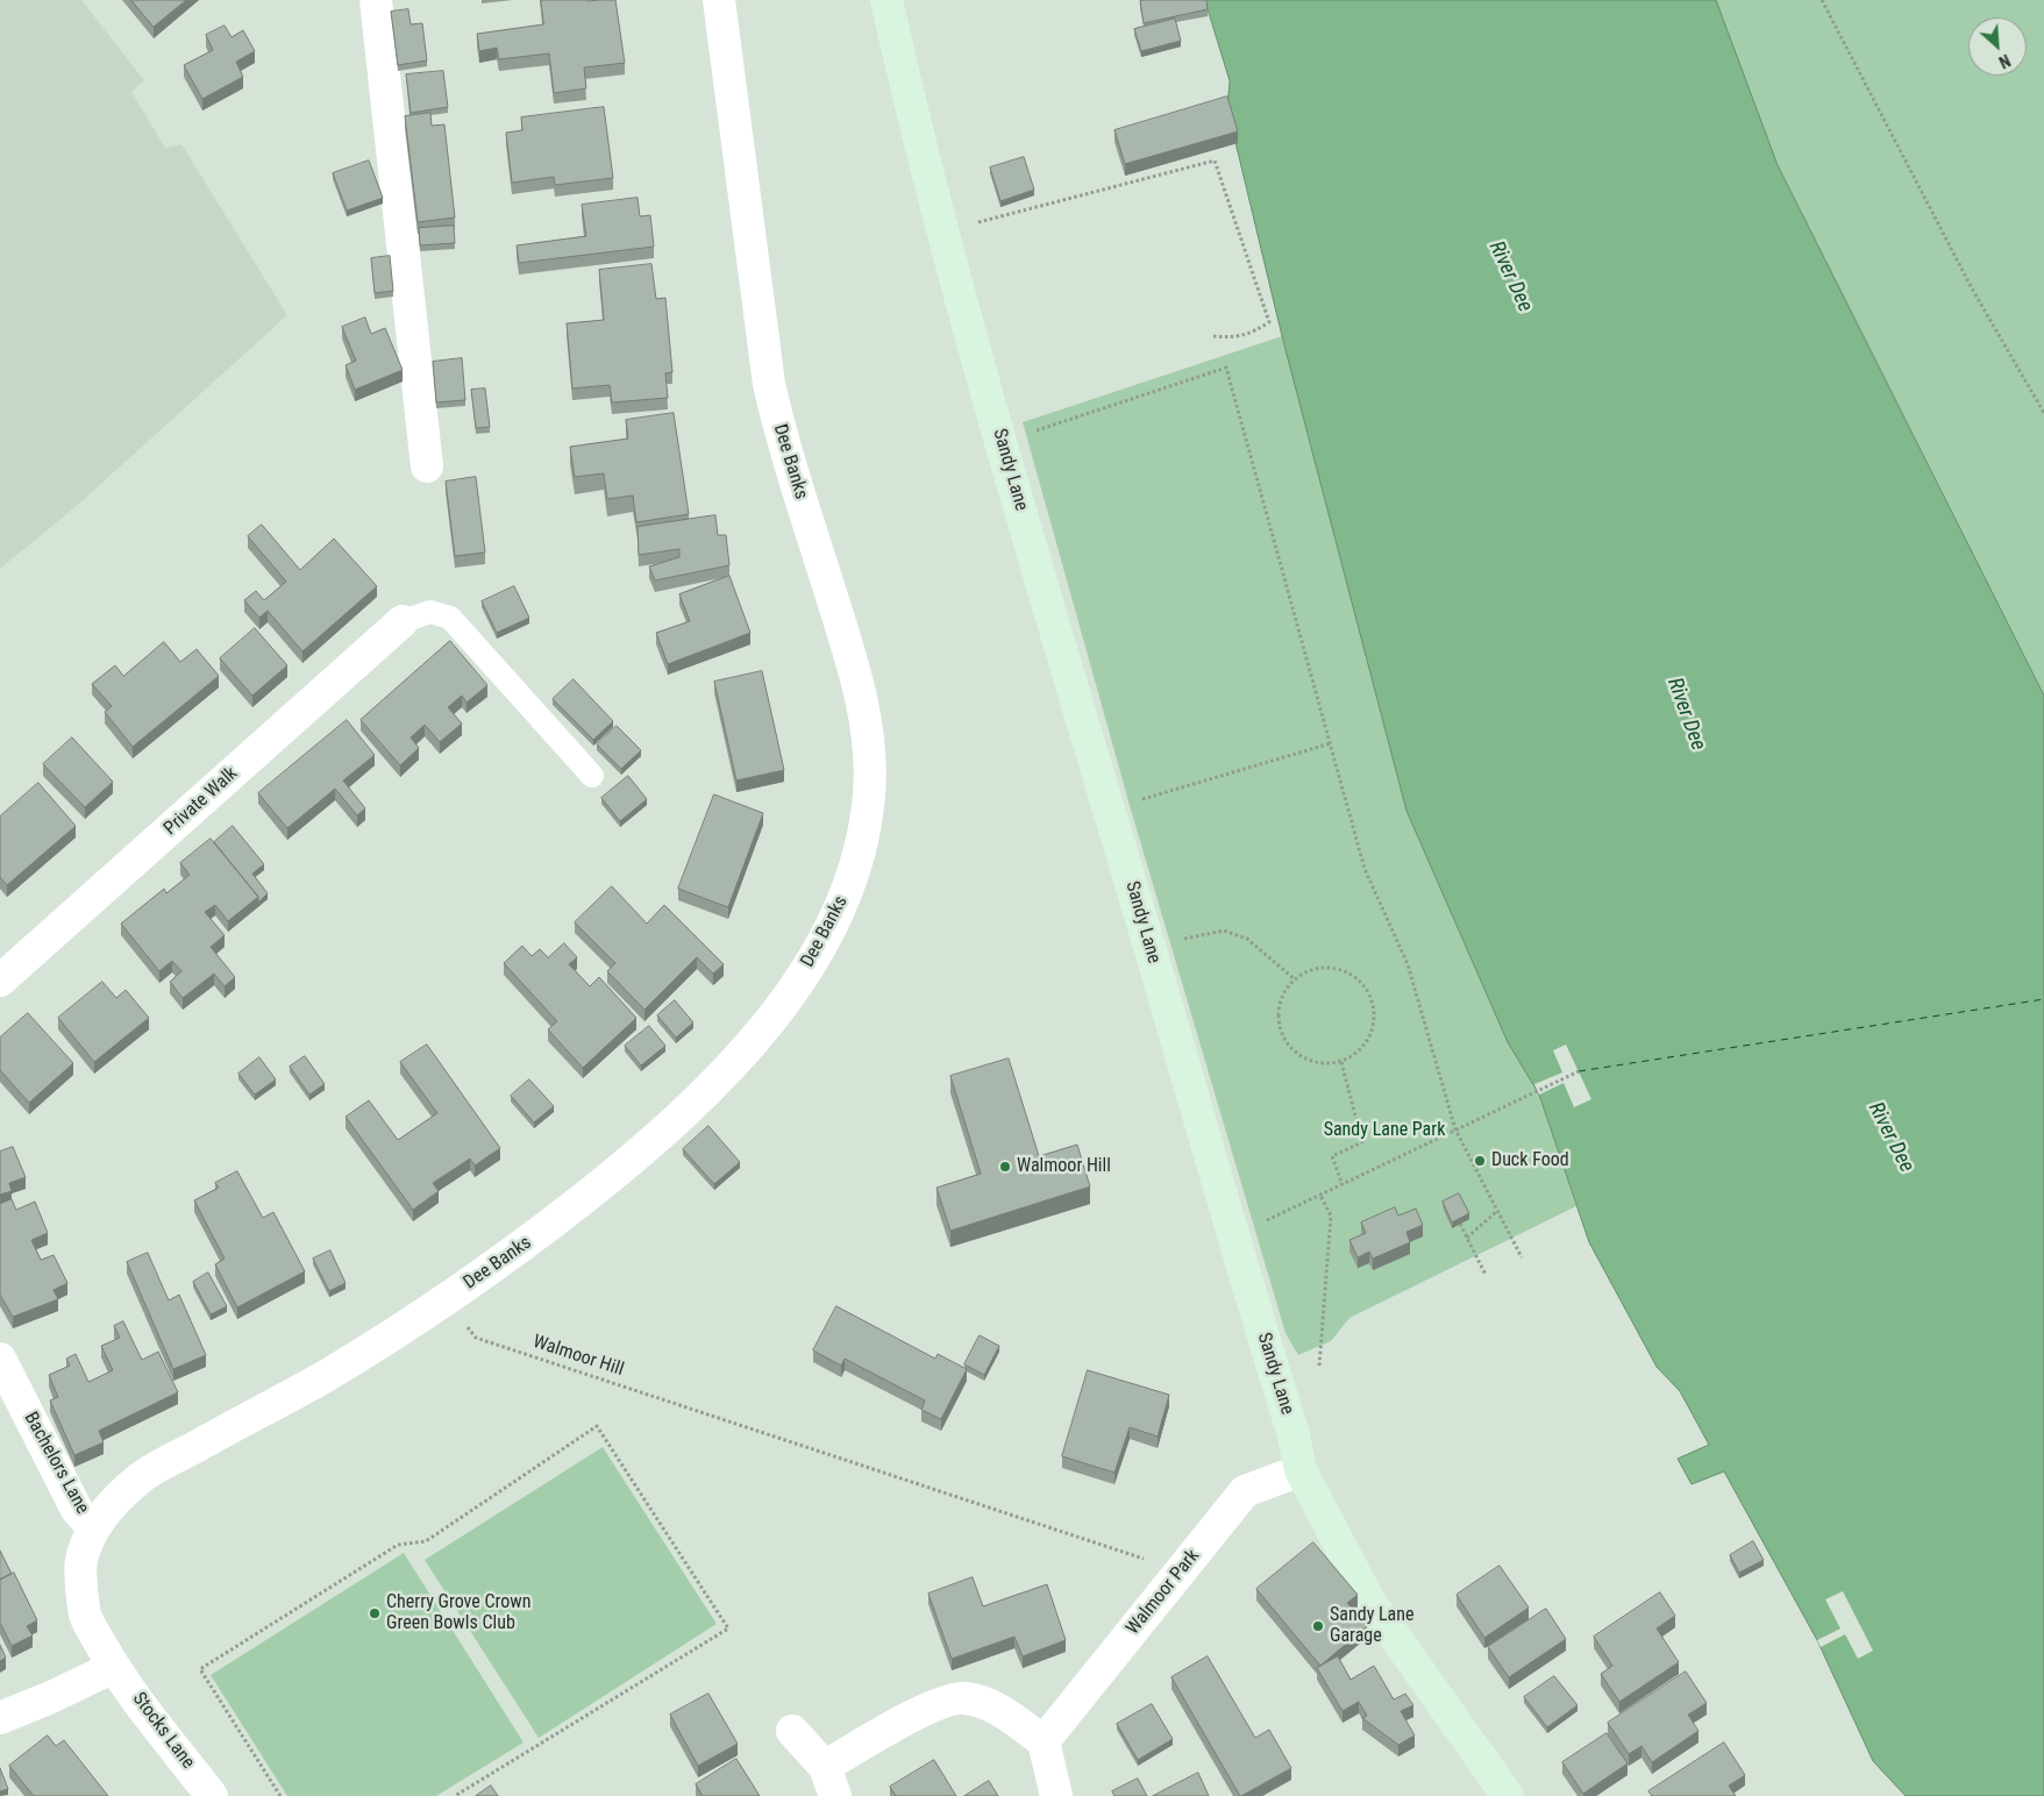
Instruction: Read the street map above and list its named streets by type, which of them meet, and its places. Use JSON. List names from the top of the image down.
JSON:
{
  "streets": {
    "main road": ["Sandy Lane"],
    "street": [
      "Dee Banks",
      "Private Walk",
      "Bachelors Lane",
      "Walmoor Park",
      "Stocks Lane"
    ],
    "path": ["Walmoor Hill"]
  },
  "crossings": [
    ["Dee Banks", "Walmoor Hill"],
    ["Dee Banks", "Bachelors Lane"],
    ["Sandy Lane", "Walmoor Park"],
    ["Walmoor Hill", "Walmoor Park"],
    ["Bachelors Lane", "Stocks Lane"]
  ],
  "water": ["River Dee"],
  "parks": ["Sandy Lane Park"],
  "places": [
    "Duck Food",
    "Walmoor Hill",
    "Cherry Grove Crown Green Bowls Club",
    "Sandy Lane Garage"
  ],
  "north": "bottom right"
}
